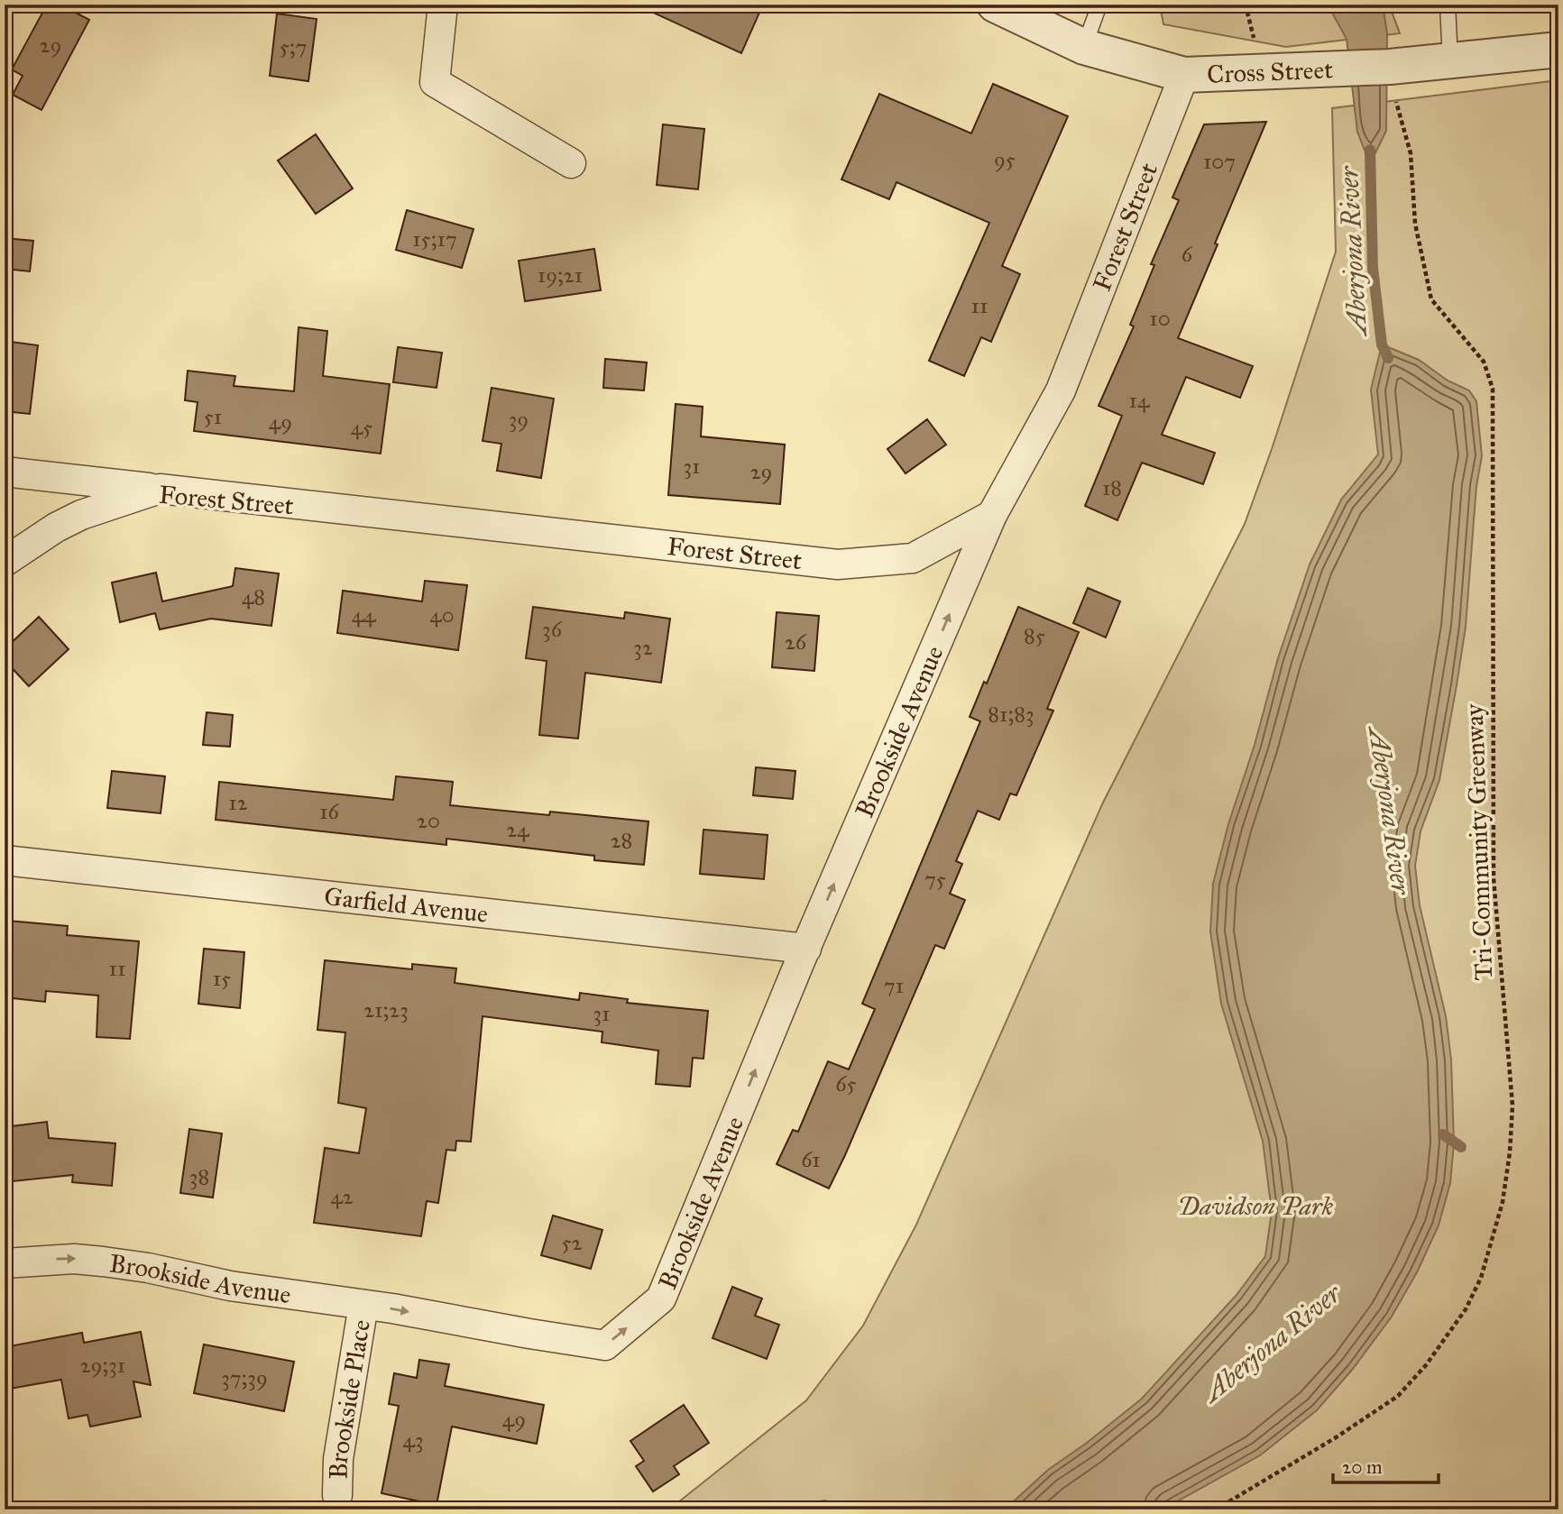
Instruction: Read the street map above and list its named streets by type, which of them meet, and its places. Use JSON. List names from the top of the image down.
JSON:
{
  "streets": {
    "street": [
      "Cross Street",
      "Forest Street",
      "Brookside Avenue",
      "Garfield Avenue",
      "Brookside Place"
    ],
    "path": ["Tri-Community Greenway"]
  },
  "crossings": [
    ["Cross Street", "Forest Street"],
    ["Cross Street", "Tri-Community Greenway"],
    ["Forest Street", "Brookside Avenue"],
    ["Brookside Avenue", "Garfield Avenue"],
    ["Brookside Avenue", "Brookside Place"]
  ],
  "one_way": ["Brookside Avenue"],
  "water": ["Aberjona River"],
  "parks": ["Davidson Park"],
  "house_numbers": [
    "29",
    "5;7",
    "95",
    "107",
    "15;17",
    "6",
    "19;21",
    "11",
    "10",
    "14",
    "51",
    "39",
    "49",
    "45",
    "31",
    "29",
    "18",
    "48",
    "44",
    "40",
    "36",
    "85",
    "26",
    "32",
    "81;83",
    "12",
    "16",
    "20",
    "24",
    "28",
    "75",
    "11",
    "15",
    "71",
    "21;23",
    "31",
    "65",
    "61",
    "38",
    "42",
    "52",
    "29;31",
    "37;39",
    "49",
    "43"
  ],
  "scale_bar": "20 m"
}
